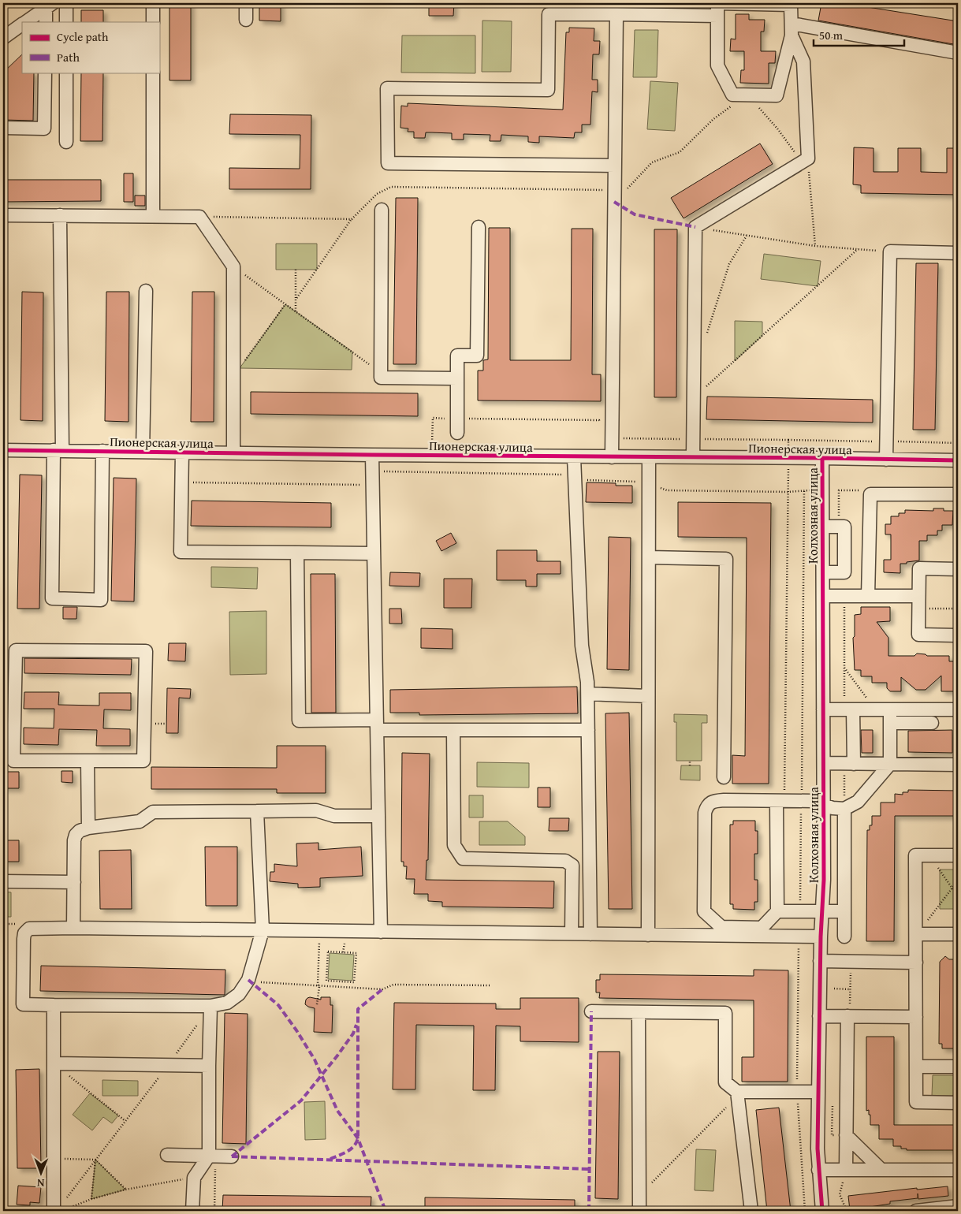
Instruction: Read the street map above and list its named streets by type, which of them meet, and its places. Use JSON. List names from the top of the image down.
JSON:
{
  "streets": {
    "street": ["Пионерская улица", "Колхозная улица"]
  },
  "crossings": [
    ["Пионерская улица", "Колхозная улица"]
  ],
  "legend": ["Cycle path", "Path"],
  "scale_bar": "50 m",
  "north": "bottom"
}
